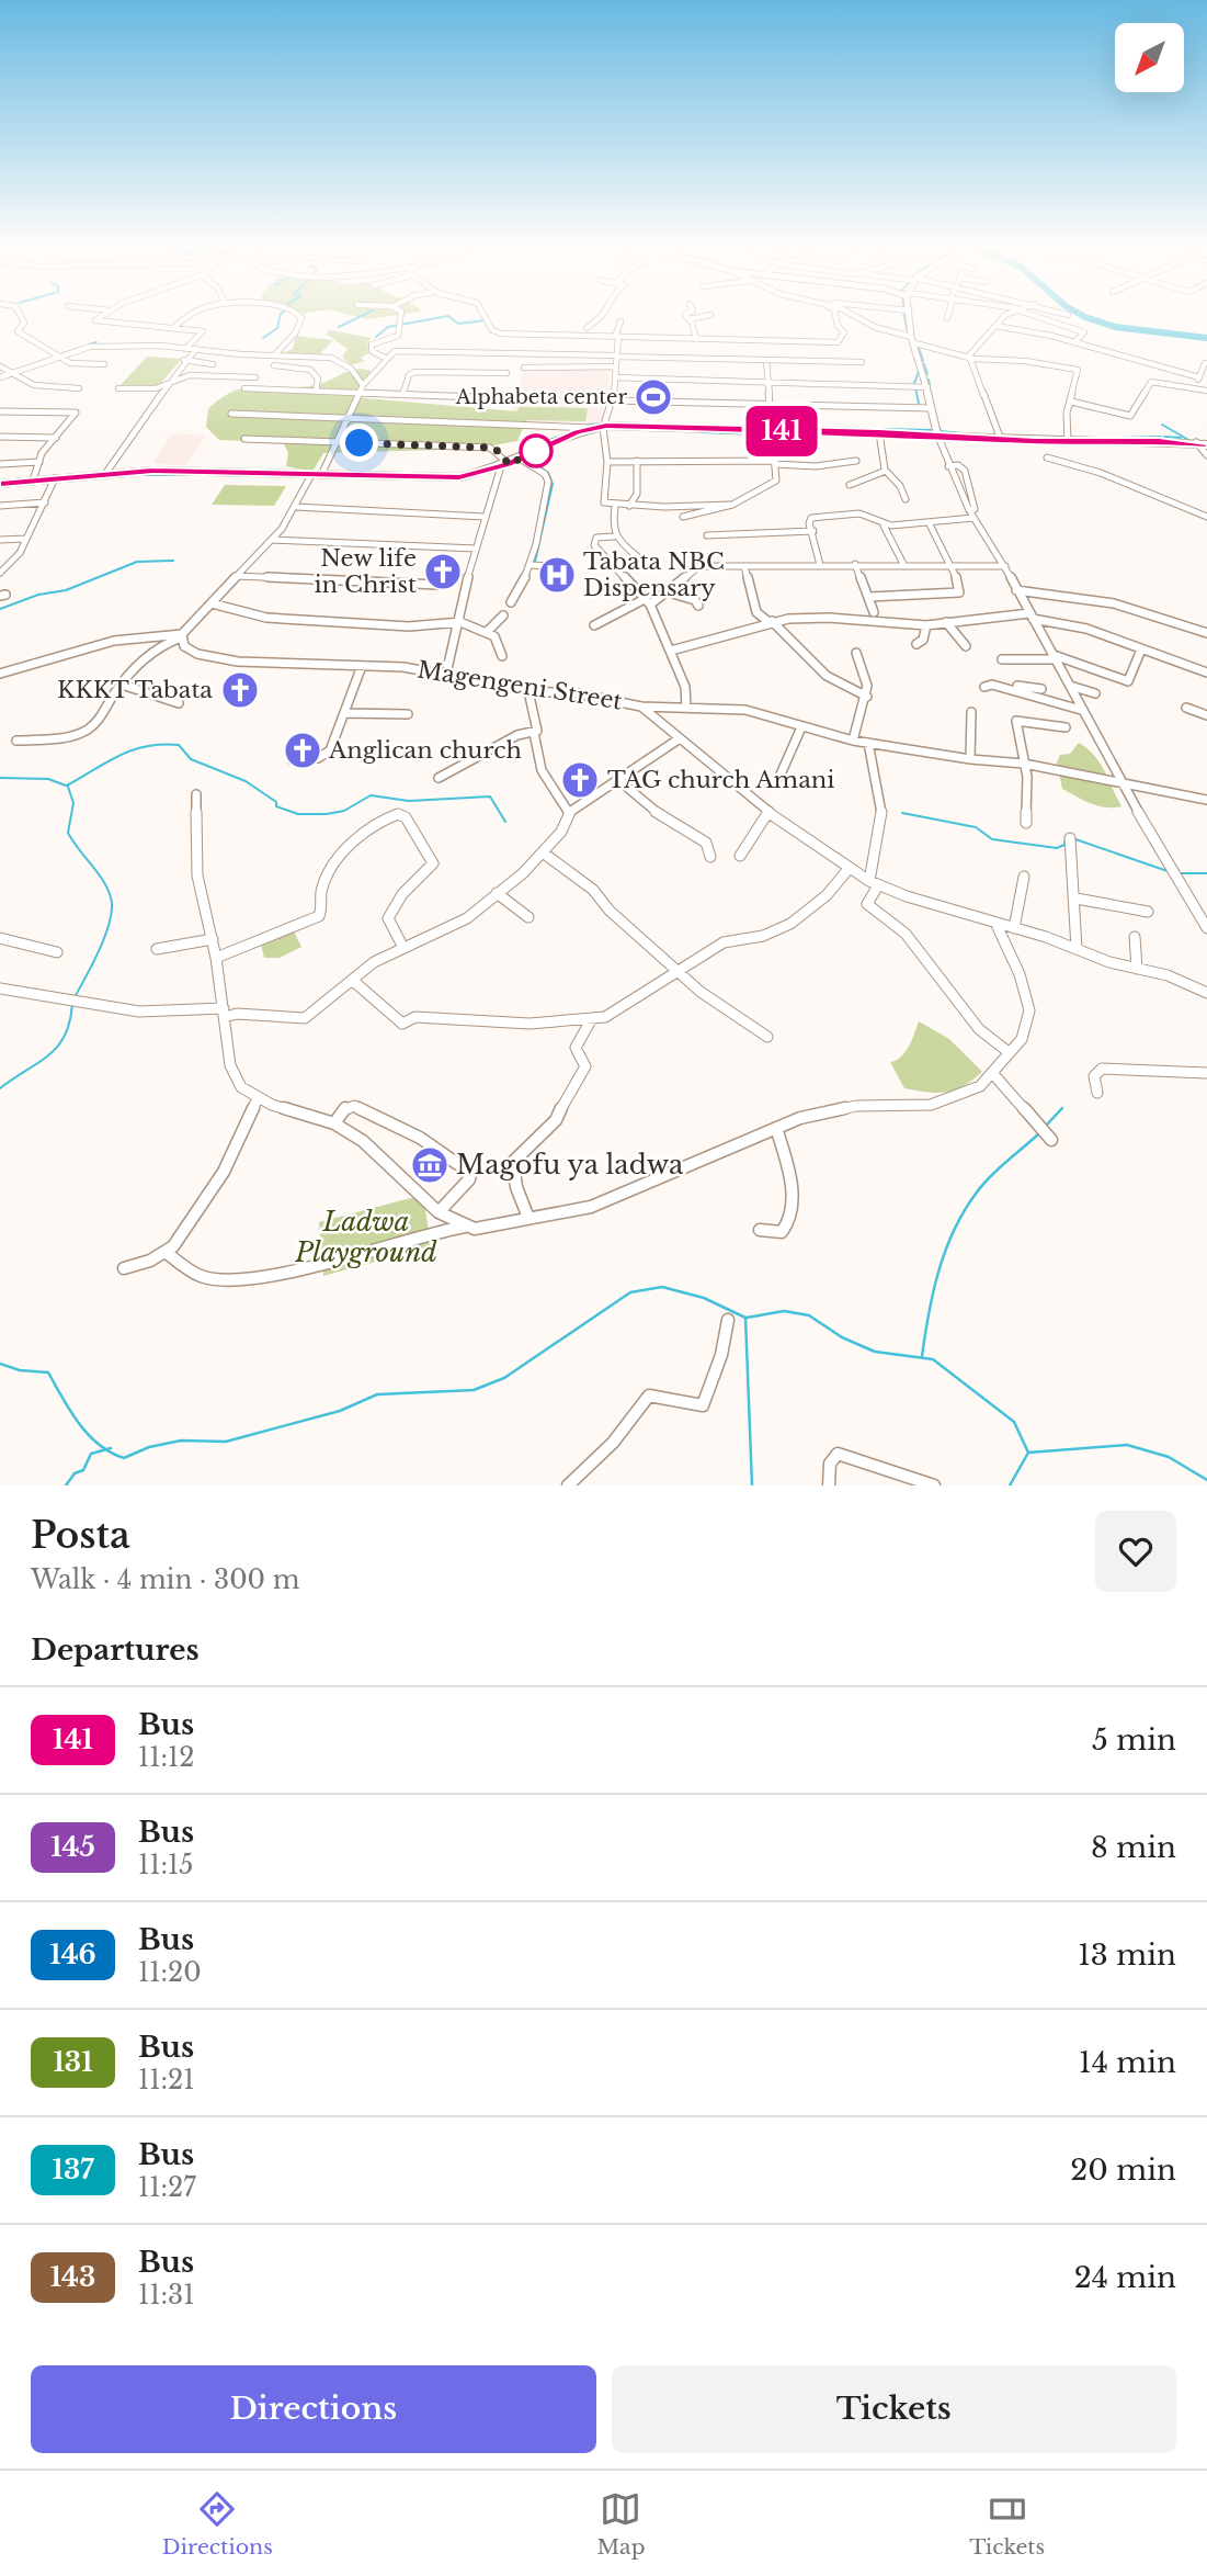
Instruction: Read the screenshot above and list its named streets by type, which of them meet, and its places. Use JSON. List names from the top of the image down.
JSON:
{
  "streets": {
    "street": ["Magengeni Street"]
  },
  "parks": ["Ladwa Playground"],
  "places": {
    "sports": ["Alphabeta center"],
    "church": [
      "New life in Christ",
      "KKKT Tabata",
      "Anglican church",
      "TAG church Amani"
    ],
    "hospital": ["Tabata NBC Dispensary"],
    "museum": ["Magofu ya ladwa"]
  },
  "lines": ["bus line 141"],
  "north": "bottom left",
  "page": {
    "on_map": "141",
    "heading": [
      ["Posta", "Walk · 4 min · 300 m"],
      "Departures"
    ],
    "list": [
      {
        "mark": "141",
        "name": "Bus",
        "note": "11:12",
        "value": "5 min"
      },
      {
        "mark": "145",
        "name": "Bus",
        "note": "11:15",
        "value": "8 min"
      },
      {
        "mark": "146",
        "name": "Bus",
        "note": "11:20",
        "value": "13 min"
      },
      {
        "mark": "131",
        "name": "Bus",
        "note": "11:21",
        "value": "14 min"
      },
      {
        "mark": "137",
        "name": "Bus",
        "note": "11:27",
        "value": "20 min"
      },
      {
        "mark": "143",
        "name": "Bus",
        "note": "11:31",
        "value": "24 min"
      }
    ],
    "buttons": ["Directions", "Tickets"],
    "tabs": ["Directions", "Map", "Tickets"]
  }
}
